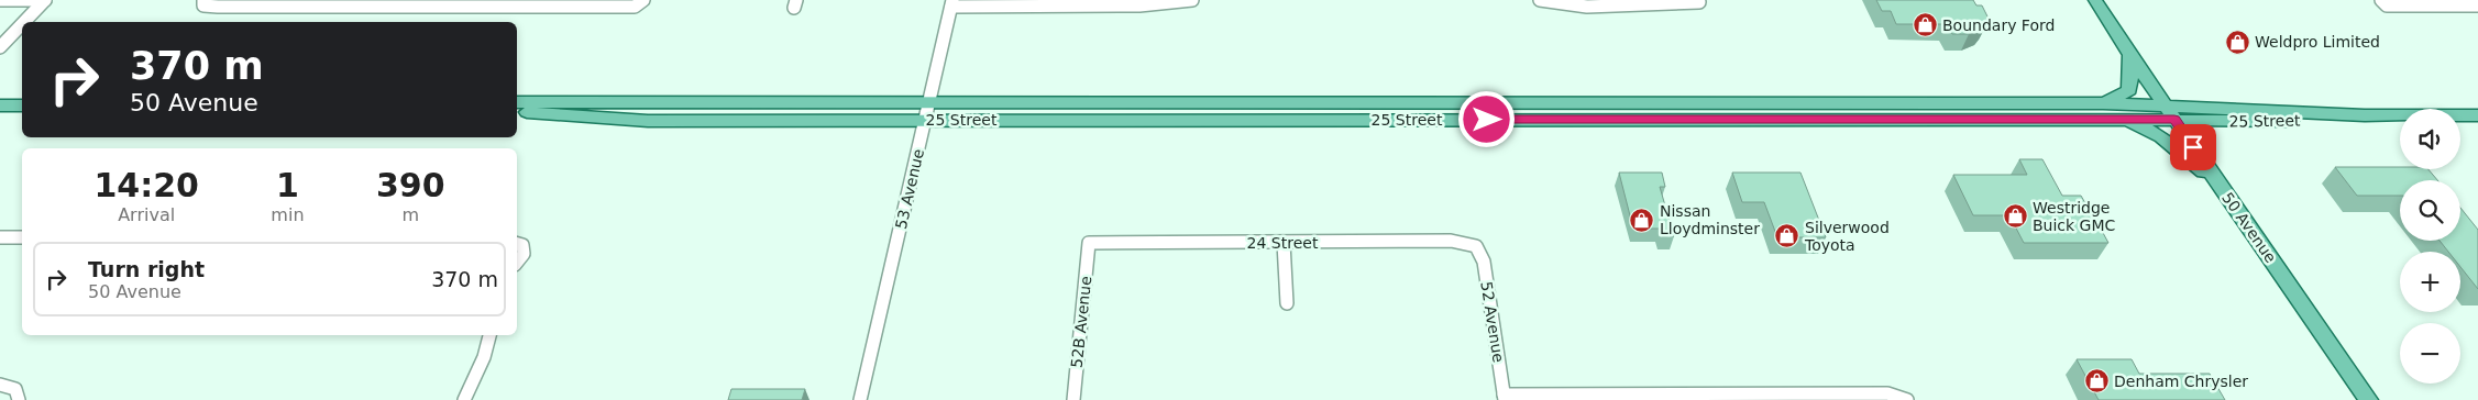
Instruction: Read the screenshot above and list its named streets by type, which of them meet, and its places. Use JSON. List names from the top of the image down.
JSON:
{
  "streets": {
    "main road": ["25 Street", "50 Avenue"],
    "street": [
      "53 Avenue",
      "24 Street",
      "52B Avenue",
      "52 Avenue"
    ]
  },
  "crossings": [
    ["25 Street", "53 Avenue"],
    ["25 Street", "50 Avenue"],
    ["24 Street", "52B Avenue"],
    ["24 Street", "52 Avenue"]
  ],
  "places": {
    "shop": [
      "Boundary Ford",
      "Weldpro Limited",
      "Westridge Buick GMC",
      "Nissan Lloydminster",
      "Silverwood Toyota",
      "Denham Chrysler"
    ]
  },
  "page": {
    "turn": ["370 m", "50 Avenue"],
    "map_buttons": ["+", "−"],
    "eta": [
      "14:20",
      "Arrival",
      "1",
      "min",
      "390",
      "m"
    ],
    "list": [
      {
        "name": "Turn right",
        "note": "50 Avenue",
        "value": "370 m"
      }
    ]
  }
}
